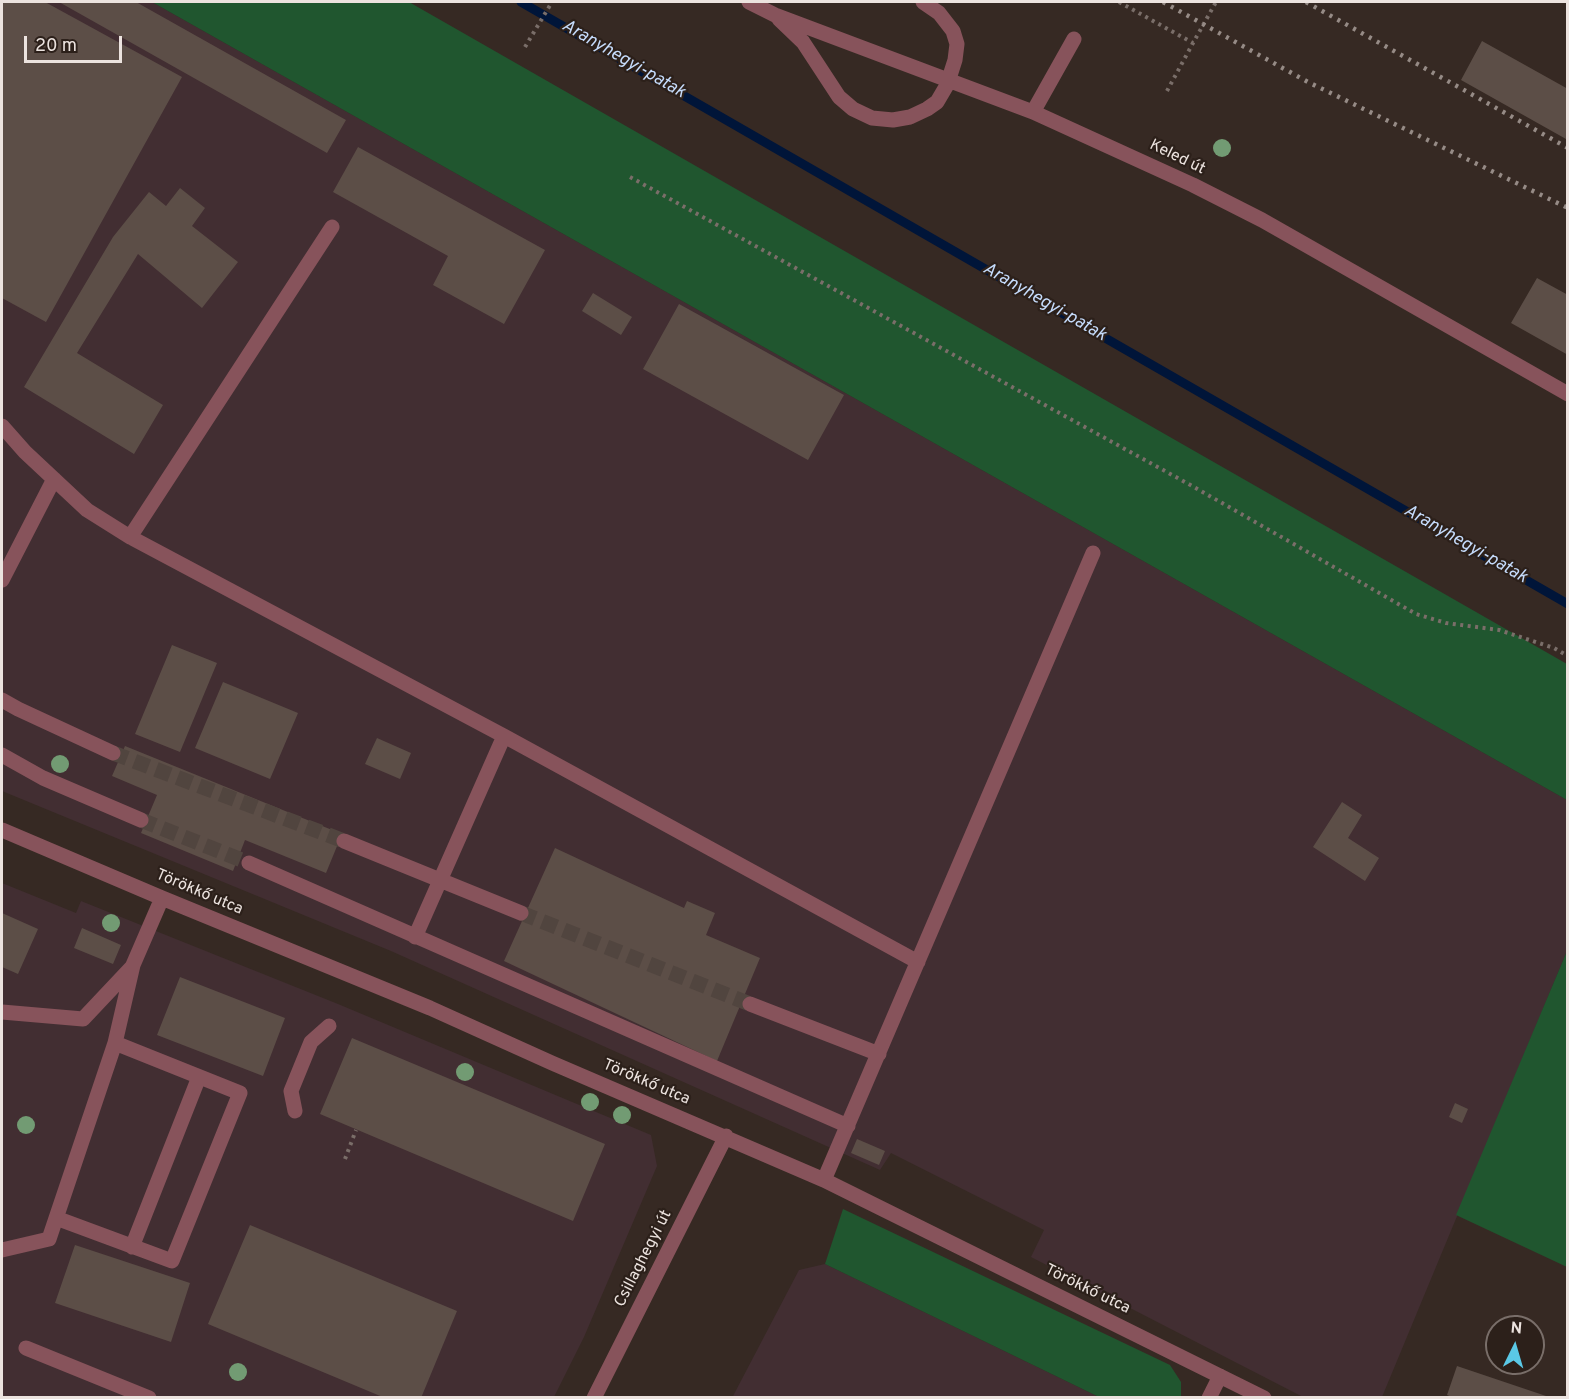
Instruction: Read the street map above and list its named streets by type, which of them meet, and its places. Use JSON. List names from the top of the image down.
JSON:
{
  "streets": {
    "street": ["Keled út", "Törökkő utca", "Csillaghegyi út"]
  },
  "crossings": [
    ["Törökkő utca", "Csillaghegyi út"]
  ],
  "water": ["Aranyhegyi-patak"],
  "scale_bar": "20 m",
  "north": "top"
}
